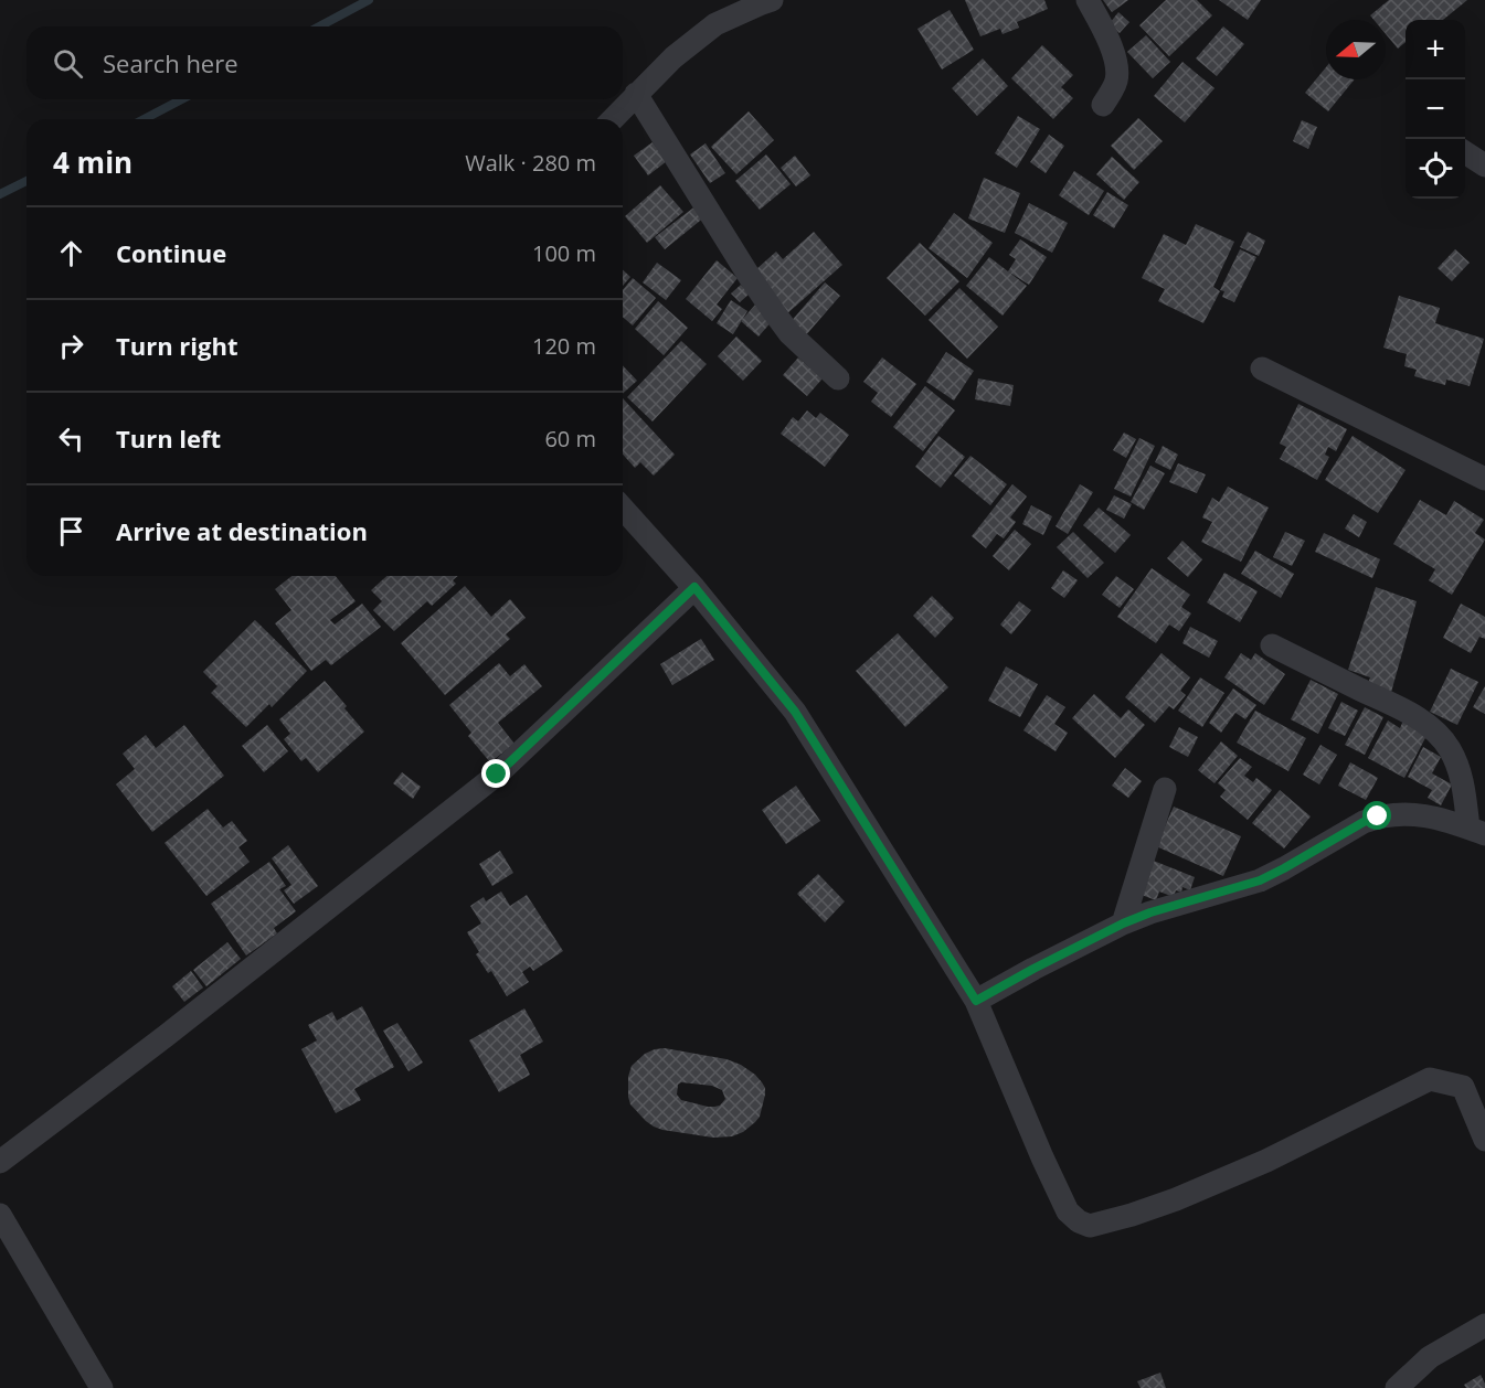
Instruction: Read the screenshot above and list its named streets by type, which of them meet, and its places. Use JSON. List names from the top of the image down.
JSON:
{
  "north": "left",
  "page": {
    "map_buttons": ["+", "−"],
    "search": "Search here",
    "heading": ["4 min", "Walk · 280 m"],
    "list": [
      ["Continue", "100 m"],
      ["Turn right", "120 m"],
      ["Turn left", "60 m"],
      "Arrive at destination"
    ]
  }
}
